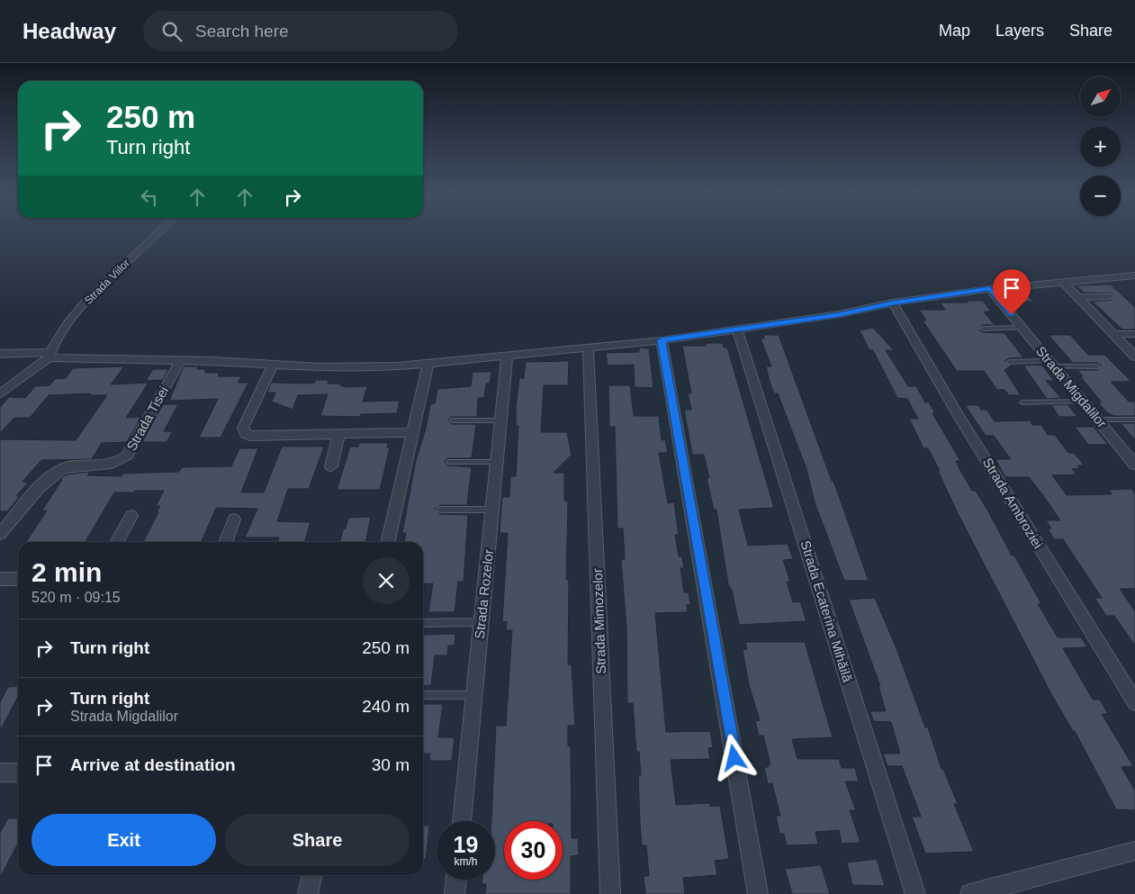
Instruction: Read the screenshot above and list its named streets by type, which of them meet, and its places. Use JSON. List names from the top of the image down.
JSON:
{
  "streets": {
    "street": [
      "Strada Viilor",
      "Strada Migdalilor",
      "Strada Tisei",
      "Strada Ambroziei",
      "Strada Rozelor",
      "Strada Ecaterina Mihăilă",
      "Strada Mimozelor"
    ]
  },
  "north": "top right",
  "page": {
    "header": "Headway",
    "search": "Search here",
    "nav": ["Map", "Layers", "Share"],
    "map_buttons": ["+", "−"],
    "turn": ["250 m", "Turn right"],
    "heading": ["2 min", "520 m · 09:15"],
    "list": [
      {
        "name": "Turn right",
        "value": "250 m"
      },
      {
        "name": "Turn right",
        "note": "Strada Migdalilor",
        "value": "240 m"
      },
      {
        "name": "Arrive at destination",
        "value": "30 m"
      }
    ],
    "buttons": ["Exit", "Share"],
    "speed": "19 km/h",
    "limit": "30"
  }
}
